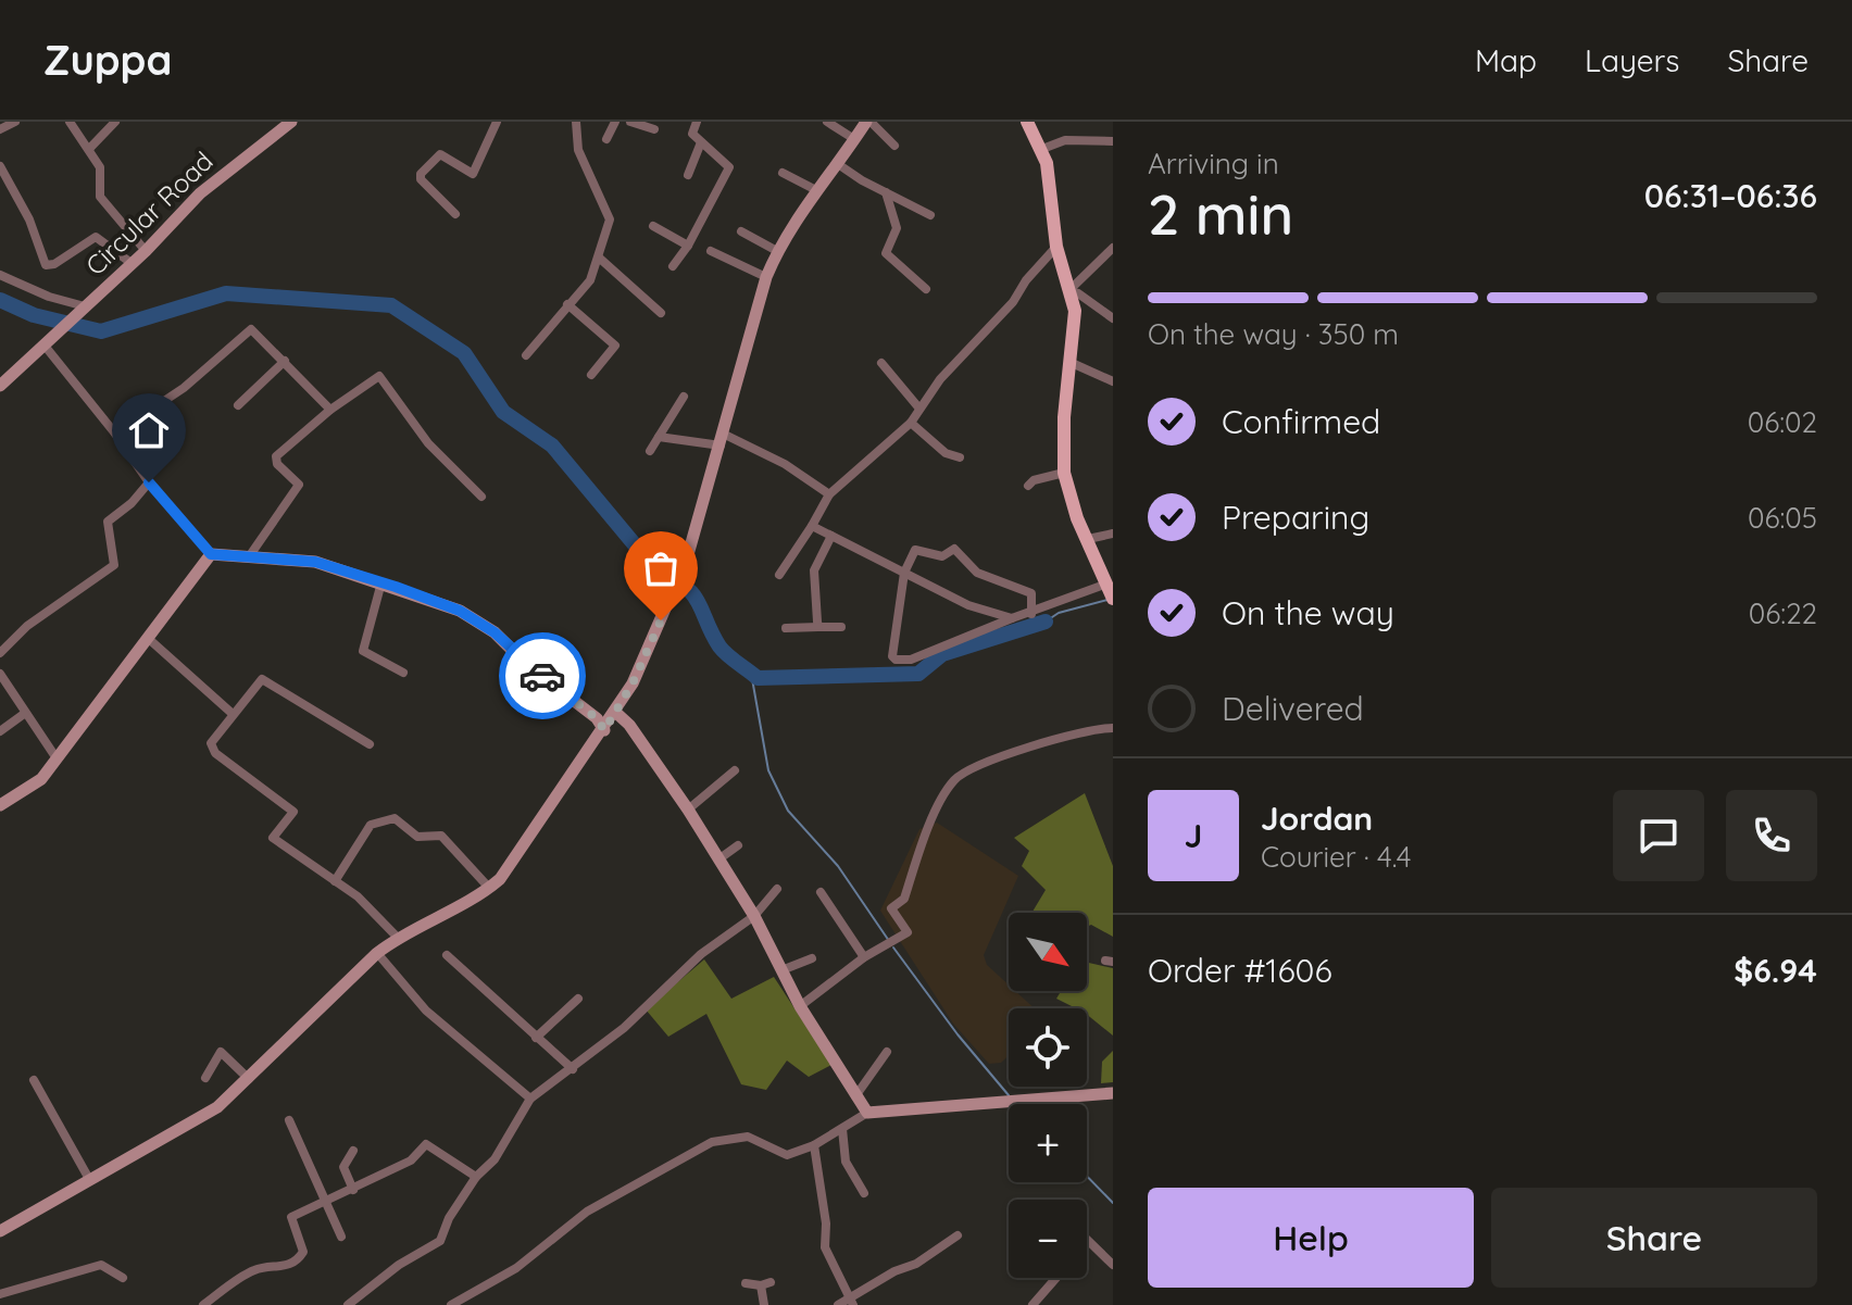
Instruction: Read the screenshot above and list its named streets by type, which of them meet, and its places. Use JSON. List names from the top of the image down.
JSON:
{
  "streets": {
    "street": ["Circular Road"]
  },
  "north": "bottom right",
  "page": {
    "header": "Zuppa",
    "nav": ["Map", "Layers", "Share"],
    "heading": ["2 min", "Arriving in", "06:31–06:36"],
    "panel": [
      "Jordan",
      "Courier · 4.4",
      "Order #1606",
      "$6.94"
    ],
    "bar": "On the way · 350 m",
    "list": [
      ["Confirmed", "06:02"],
      ["Preparing", "06:05"],
      ["On the way", "06:22"],
      "Delivered"
    ],
    "round": "J",
    "map_buttons": ["+", "−"],
    "buttons": ["Help", "Share"]
  }
}
